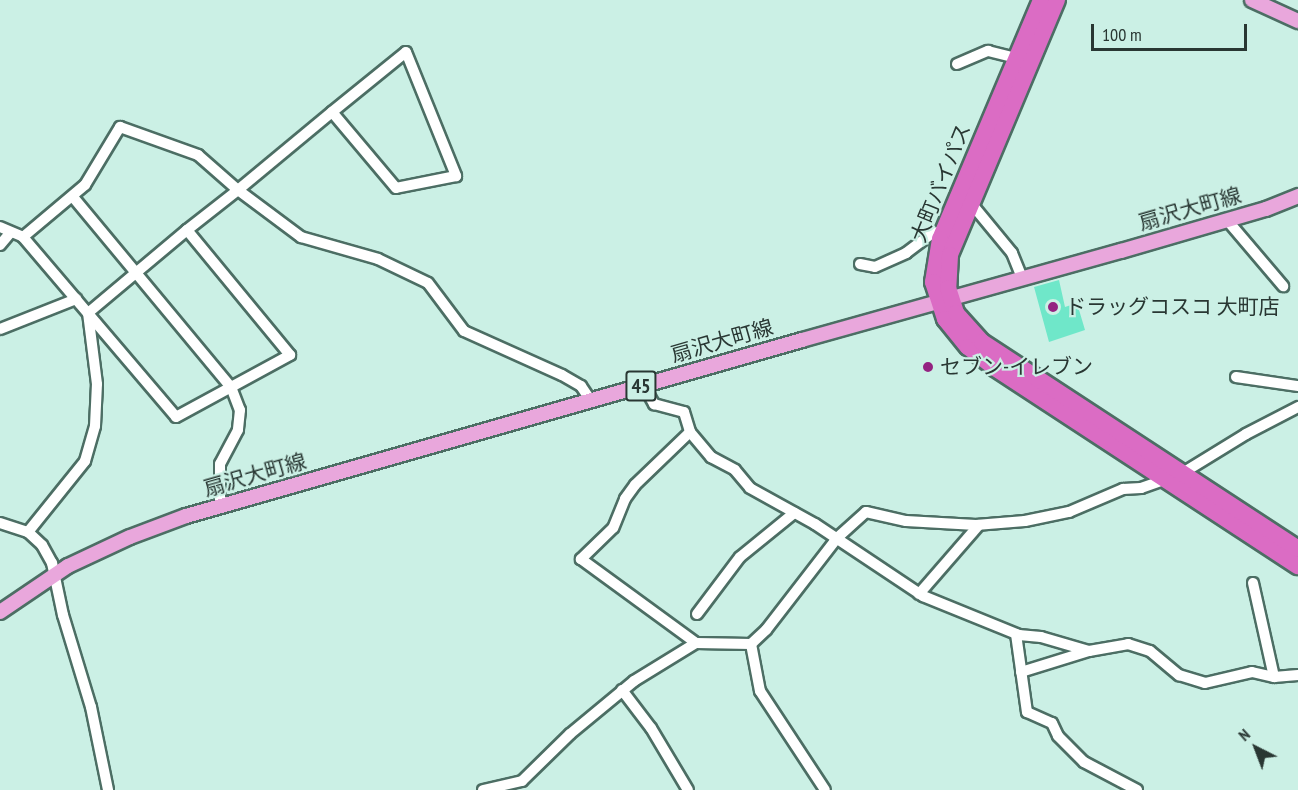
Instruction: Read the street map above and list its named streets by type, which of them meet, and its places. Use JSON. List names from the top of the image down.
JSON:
{
  "streets": {
    "highway": ["大町バイパス"],
    "main road": ["扇沢大町線", "45"]
  },
  "crossings": [
    ["大町バイパス", "扇沢大町線"]
  ],
  "places": ["ドラッグコスコ 大町店", "セブン-イレブン"],
  "scale_bar": "100 m",
  "north": "top left"
}
